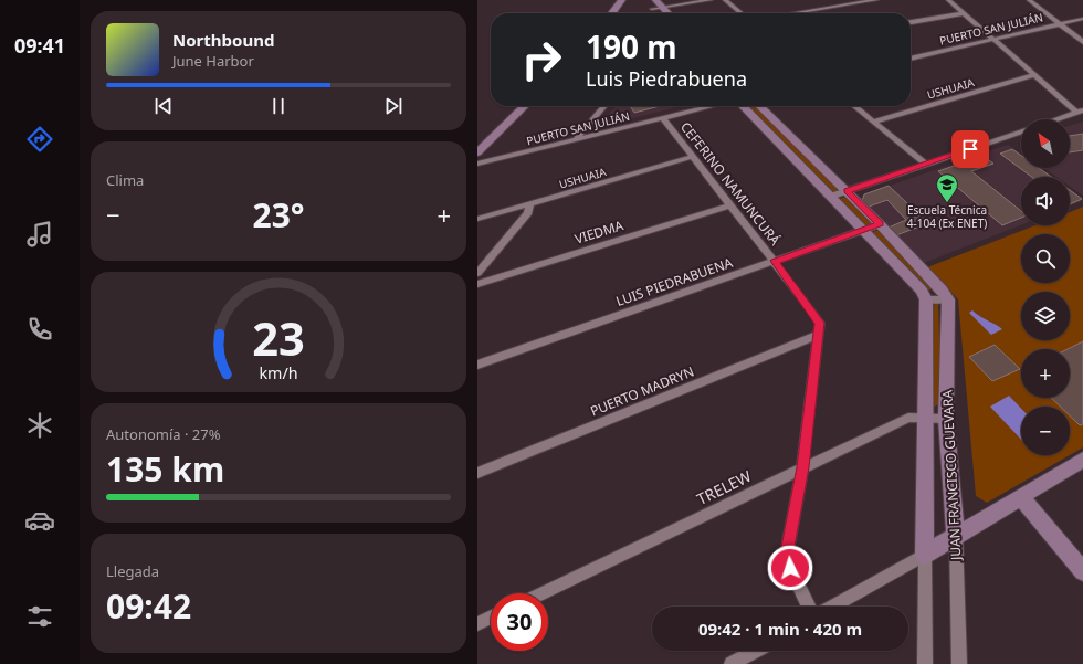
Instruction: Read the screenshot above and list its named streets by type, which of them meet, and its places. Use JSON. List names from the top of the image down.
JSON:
{
  "streets": {
    "street": [
      "PUERTO SAN JULIÁN",
      "USHUAIA",
      "CEFERINO NAMUNCURÁ",
      "VIEDMA",
      "LUIS PIEDRABUENA",
      "PUERTO MADRYN",
      "JUAN FRANCISCO GUEVARA",
      "TRELEW"
    ]
  },
  "crossings": [
    ["PUERTO SAN JULIÁN", "CEFERINO NAMUNCURÁ"],
    ["USHUAIA", "CEFERINO NAMUNCURÁ"],
    ["CEFERINO NAMUNCURÁ", "VIEDMA"],
    ["CEFERINO NAMUNCURÁ", "LUIS PIEDRABUENA"],
    ["CEFERINO NAMUNCURÁ", "PUERTO MADRYN"],
    ["CEFERINO NAMUNCURÁ", "TRELEW"],
    ["JUAN FRANCISCO GUEVARA", "TRELEW"]
  ],
  "places": {
    "school or university": ["Escuela Técnica 4-104 (Ex ENET)"]
  },
  "north": "top left",
  "page": {
    "tabs": "09:41",
    "turn": ["190 m", "Luis Piedrabuena"],
    "song": ["Northbound", "June Harbor"],
    "map_buttons": ["+", "−"],
    "tile": [
      "Clima",
      ["Autonomía · 27%", "135 km"],
      ["Llegada", "09:42"]
    ],
    "heat": ["−", "23°", "+"],
    "limit": "30",
    "trip": "09:42 · 1 min · 420 m",
    "gauge": ["23", "km/h"]
  }
}
